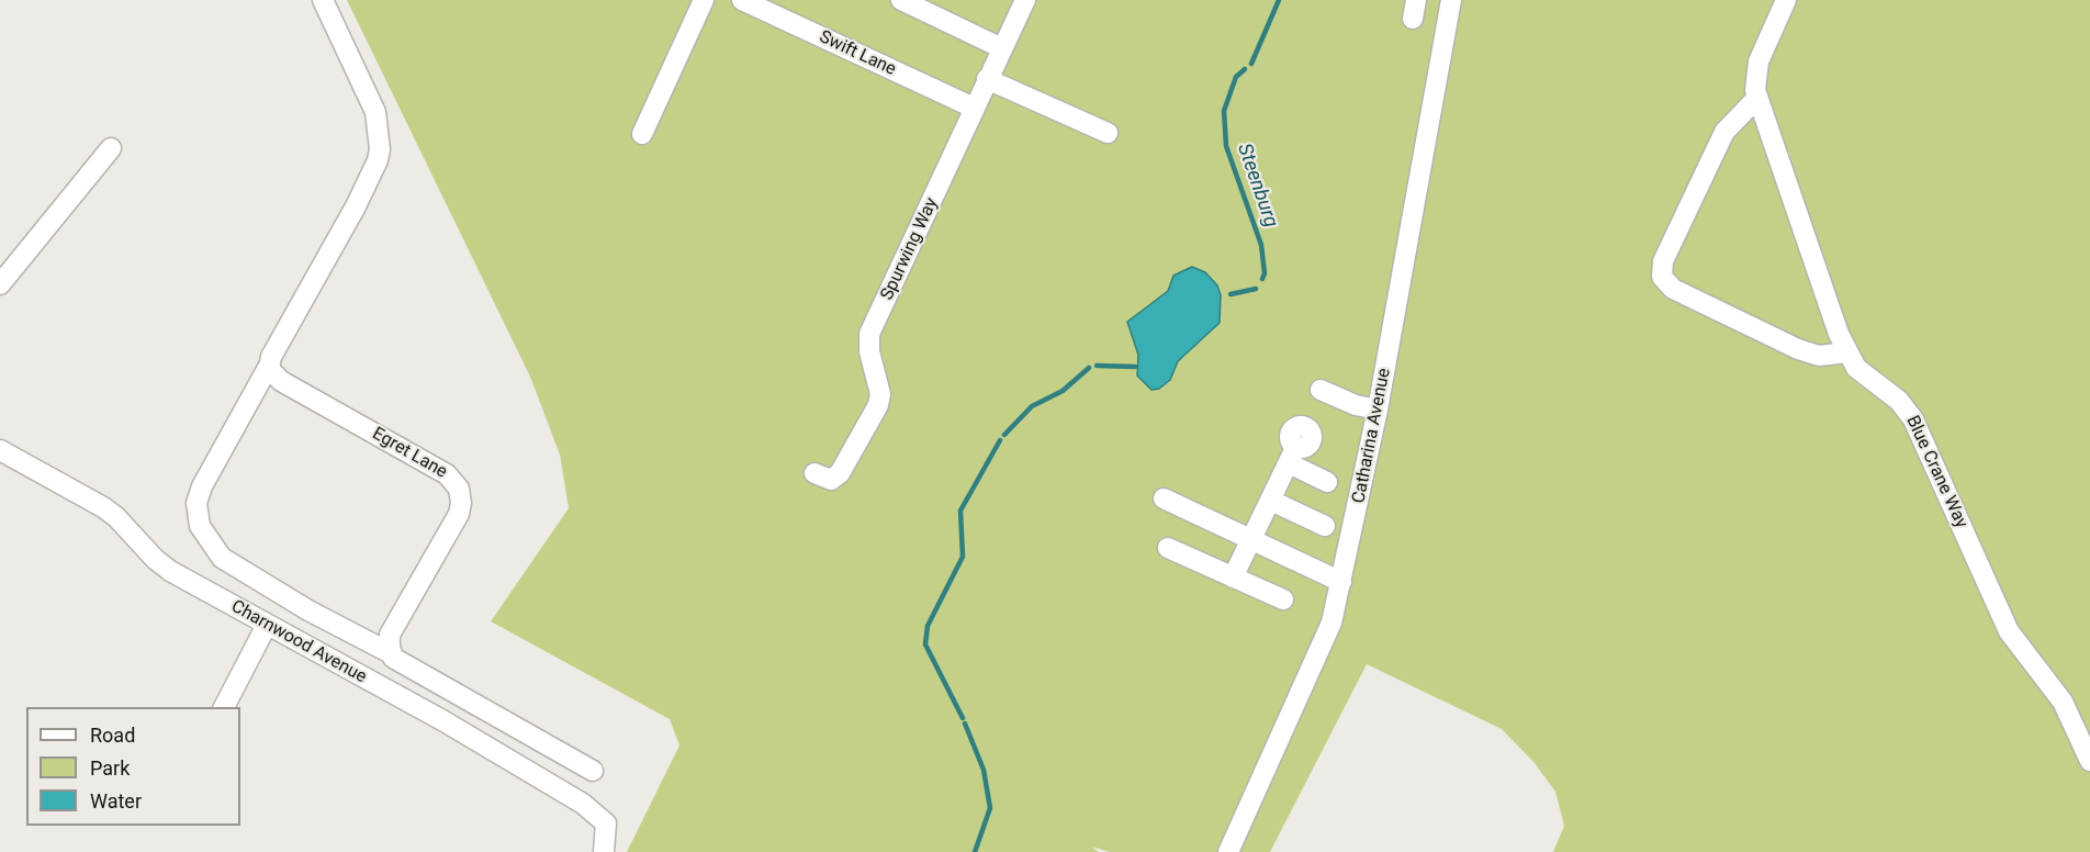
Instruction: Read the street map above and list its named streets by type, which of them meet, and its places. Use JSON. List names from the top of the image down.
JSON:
{
  "streets": {
    "street": [
      "Swift Lane",
      "Spurwing Way",
      "Catharina Avenue",
      "Egret Lane",
      "Blue Crane Way",
      "Charnwood Avenue"
    ]
  },
  "crossings": [
    ["Swift Lane", "Spurwing Way"]
  ],
  "water": ["Steenburg"],
  "legend": ["Road", "Park", "Water"]
}
